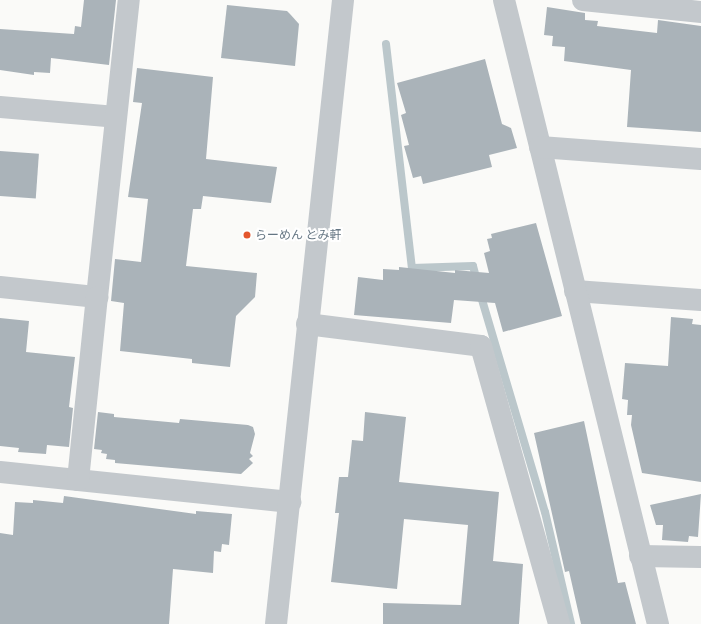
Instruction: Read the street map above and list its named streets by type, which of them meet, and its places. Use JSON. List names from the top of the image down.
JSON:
{
  "places": ["らーめん とみ軒"]
}
